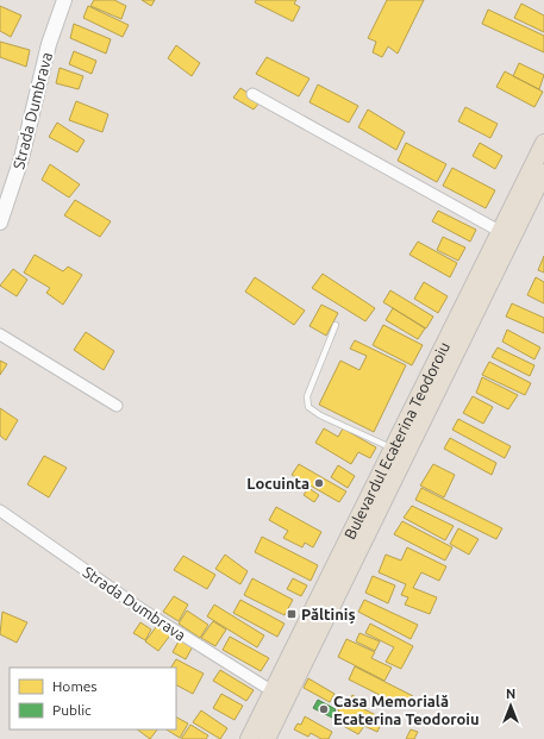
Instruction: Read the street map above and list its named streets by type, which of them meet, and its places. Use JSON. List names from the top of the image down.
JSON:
{
  "streets": {
    "main road": ["Bulevardul Ecaterina Teodoroiu"],
    "street": ["Strada Dumbrava"]
  },
  "crossings": [
    ["Strada Dumbrava", "Bulevardul Ecaterina Teodoroiu"]
  ],
  "places": {
    "other": ["Locuinta", "Casa Memorială Ecaterina Teodoroiu"],
    "transit": ["Păltiniș"]
  },
  "legend": ["Homes", "Public"],
  "north": "top"
}
